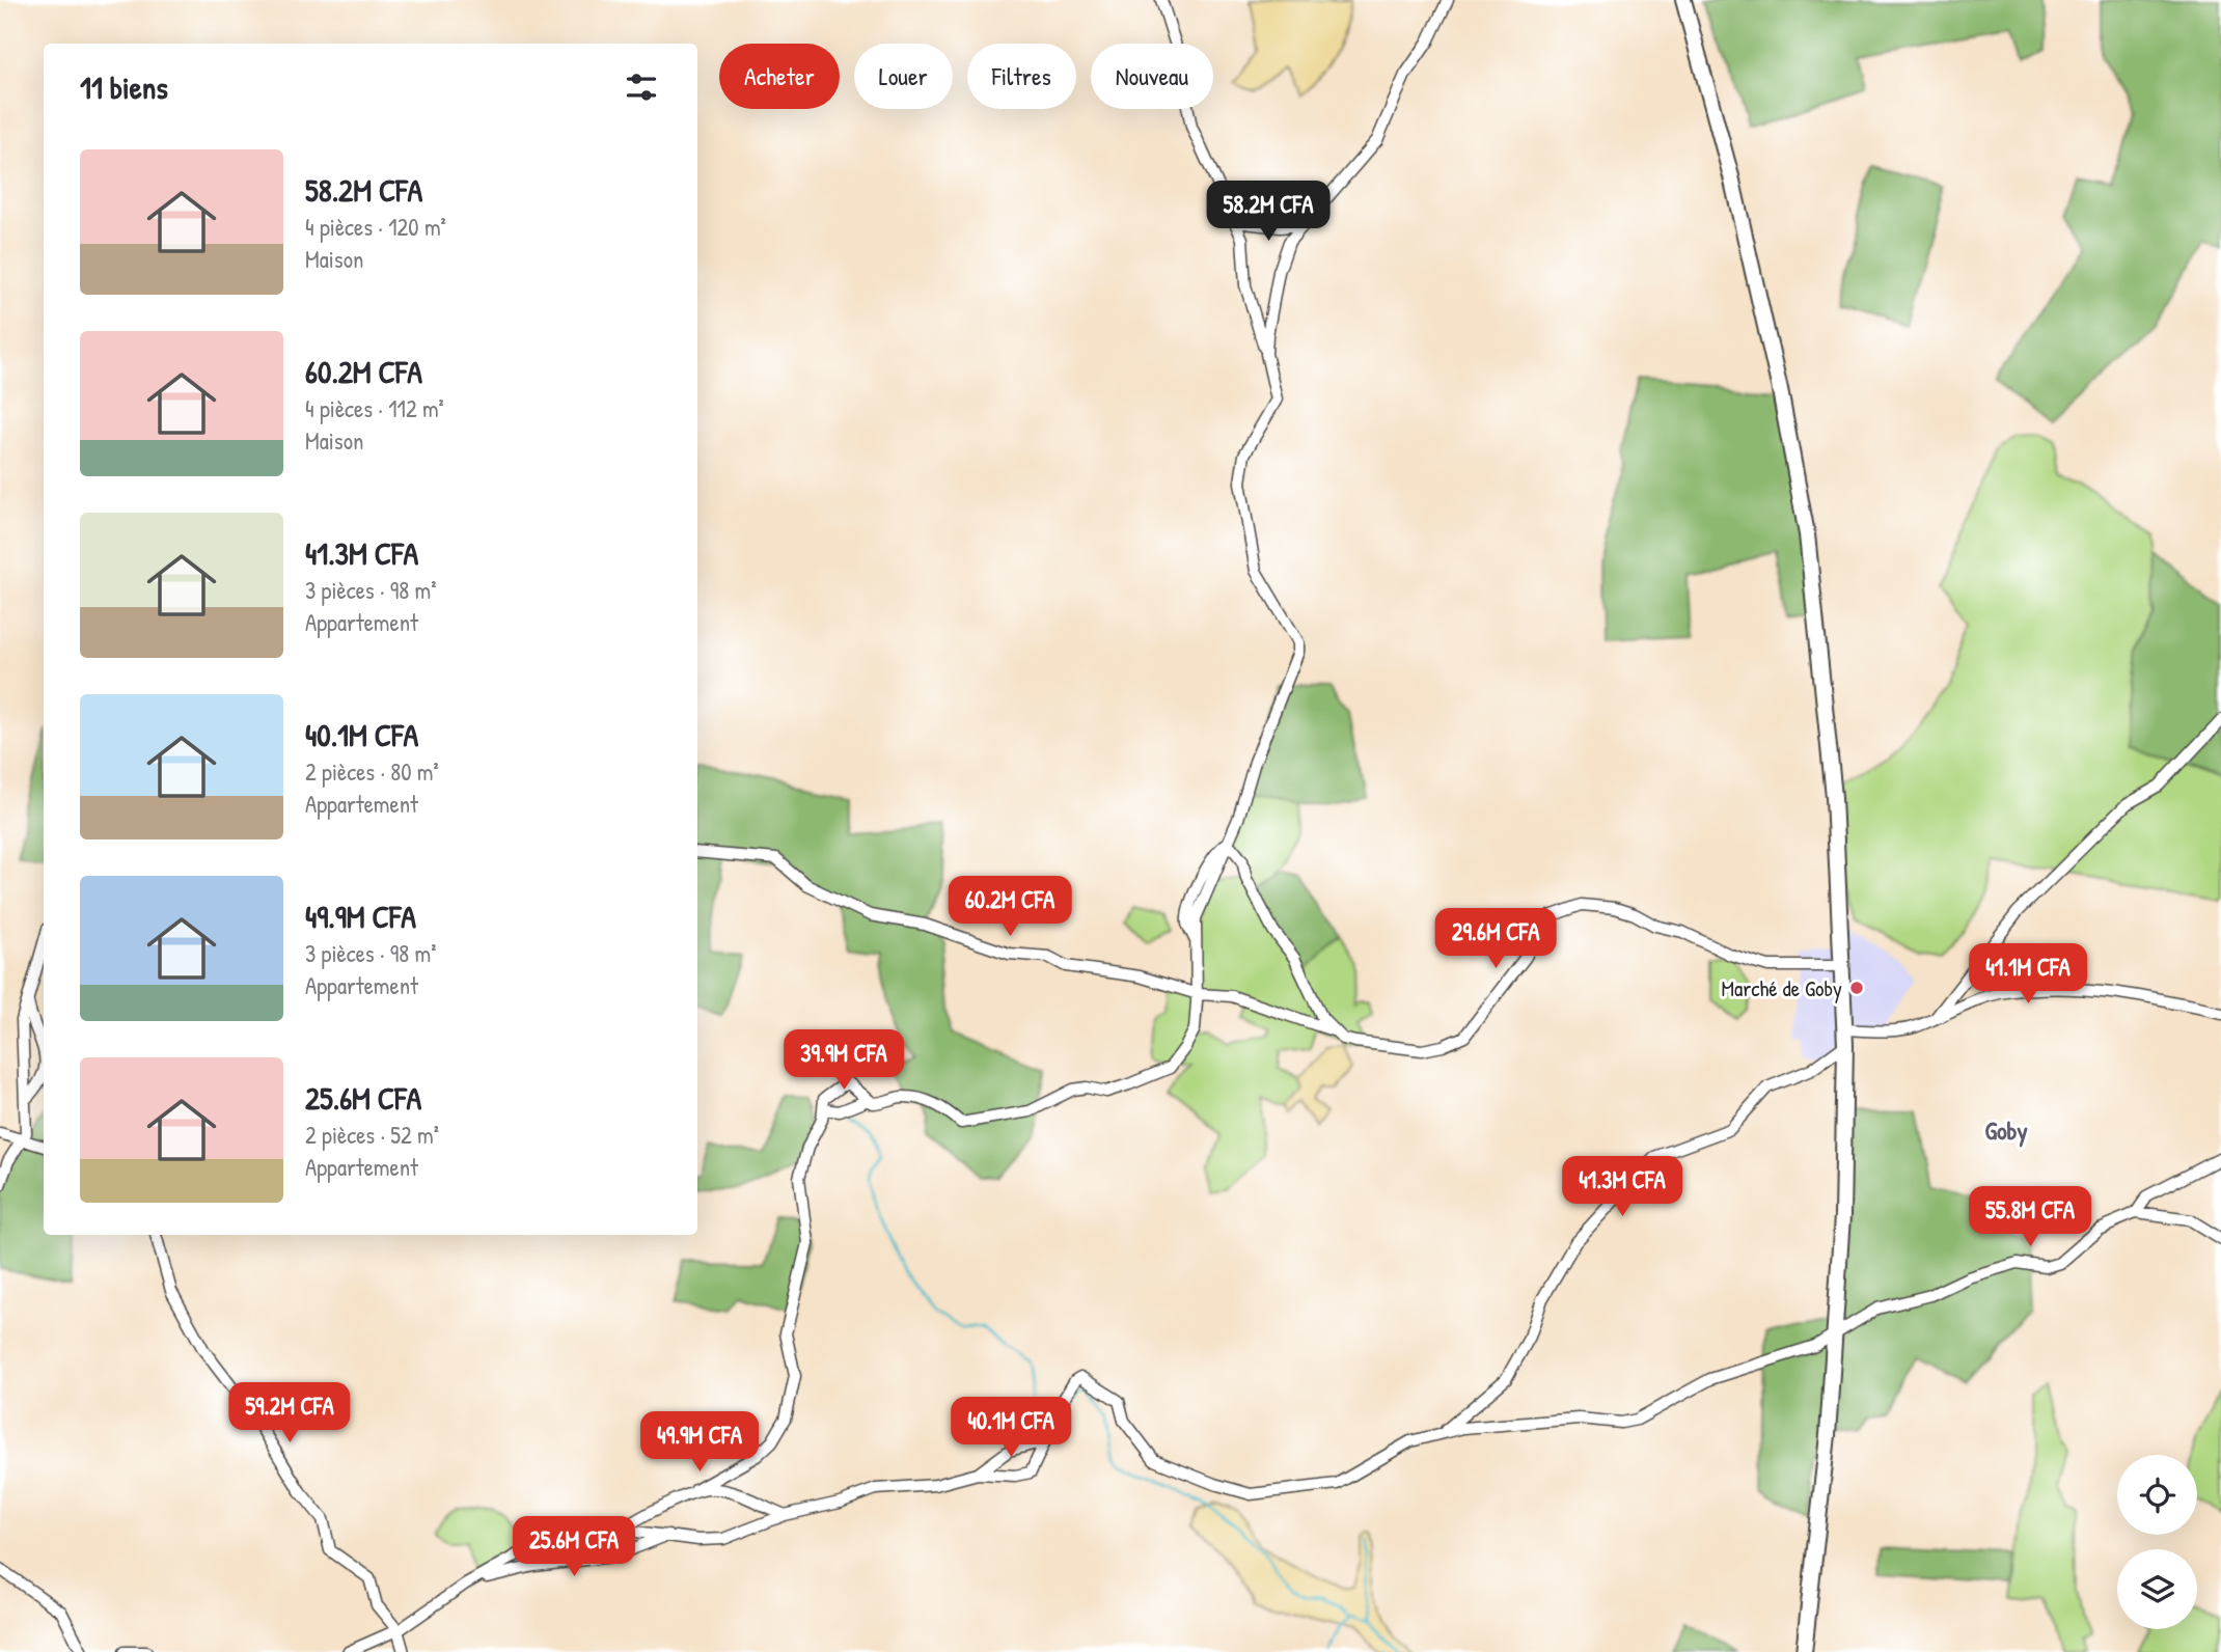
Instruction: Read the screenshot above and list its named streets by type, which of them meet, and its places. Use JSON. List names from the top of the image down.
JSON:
{
  "districts": ["Goby"],
  "places": ["Marché de Goby"],
  "page": {
    "chip": [
      "Acheter",
      "Louer",
      "Filtres",
      "Nouveau"
    ],
    "heading": "11 biens",
    "list": [
      {
        "name": "58.2M CFA",
        "note": "4 pièces · 120 m² · Maison"
      },
      {
        "name": "60.2M CFA",
        "note": "4 pièces · 112 m² · Maison"
      },
      {
        "name": "41.3M CFA",
        "note": "3 pièces · 98 m² · Appartement"
      },
      {
        "name": "40.1M CFA",
        "note": "2 pièces · 80 m² · Appartement"
      },
      {
        "name": "49.9M CFA",
        "note": "3 pièces · 98 m² · Appartement"
      },
      {
        "name": "25.6M CFA",
        "note": "2 pièces · 52 m² · Appartement"
      }
    ],
    "price": [
      "58.2M CFA",
      "60.2M CFA",
      "29.6M CFA",
      "41.1M CFA",
      "39.9M CFA",
      "41.3M CFA",
      "55.8M CFA",
      "59.2M CFA",
      "40.1M CFA",
      "49.9M CFA",
      "25.6M CFA"
    ]
  }
}
